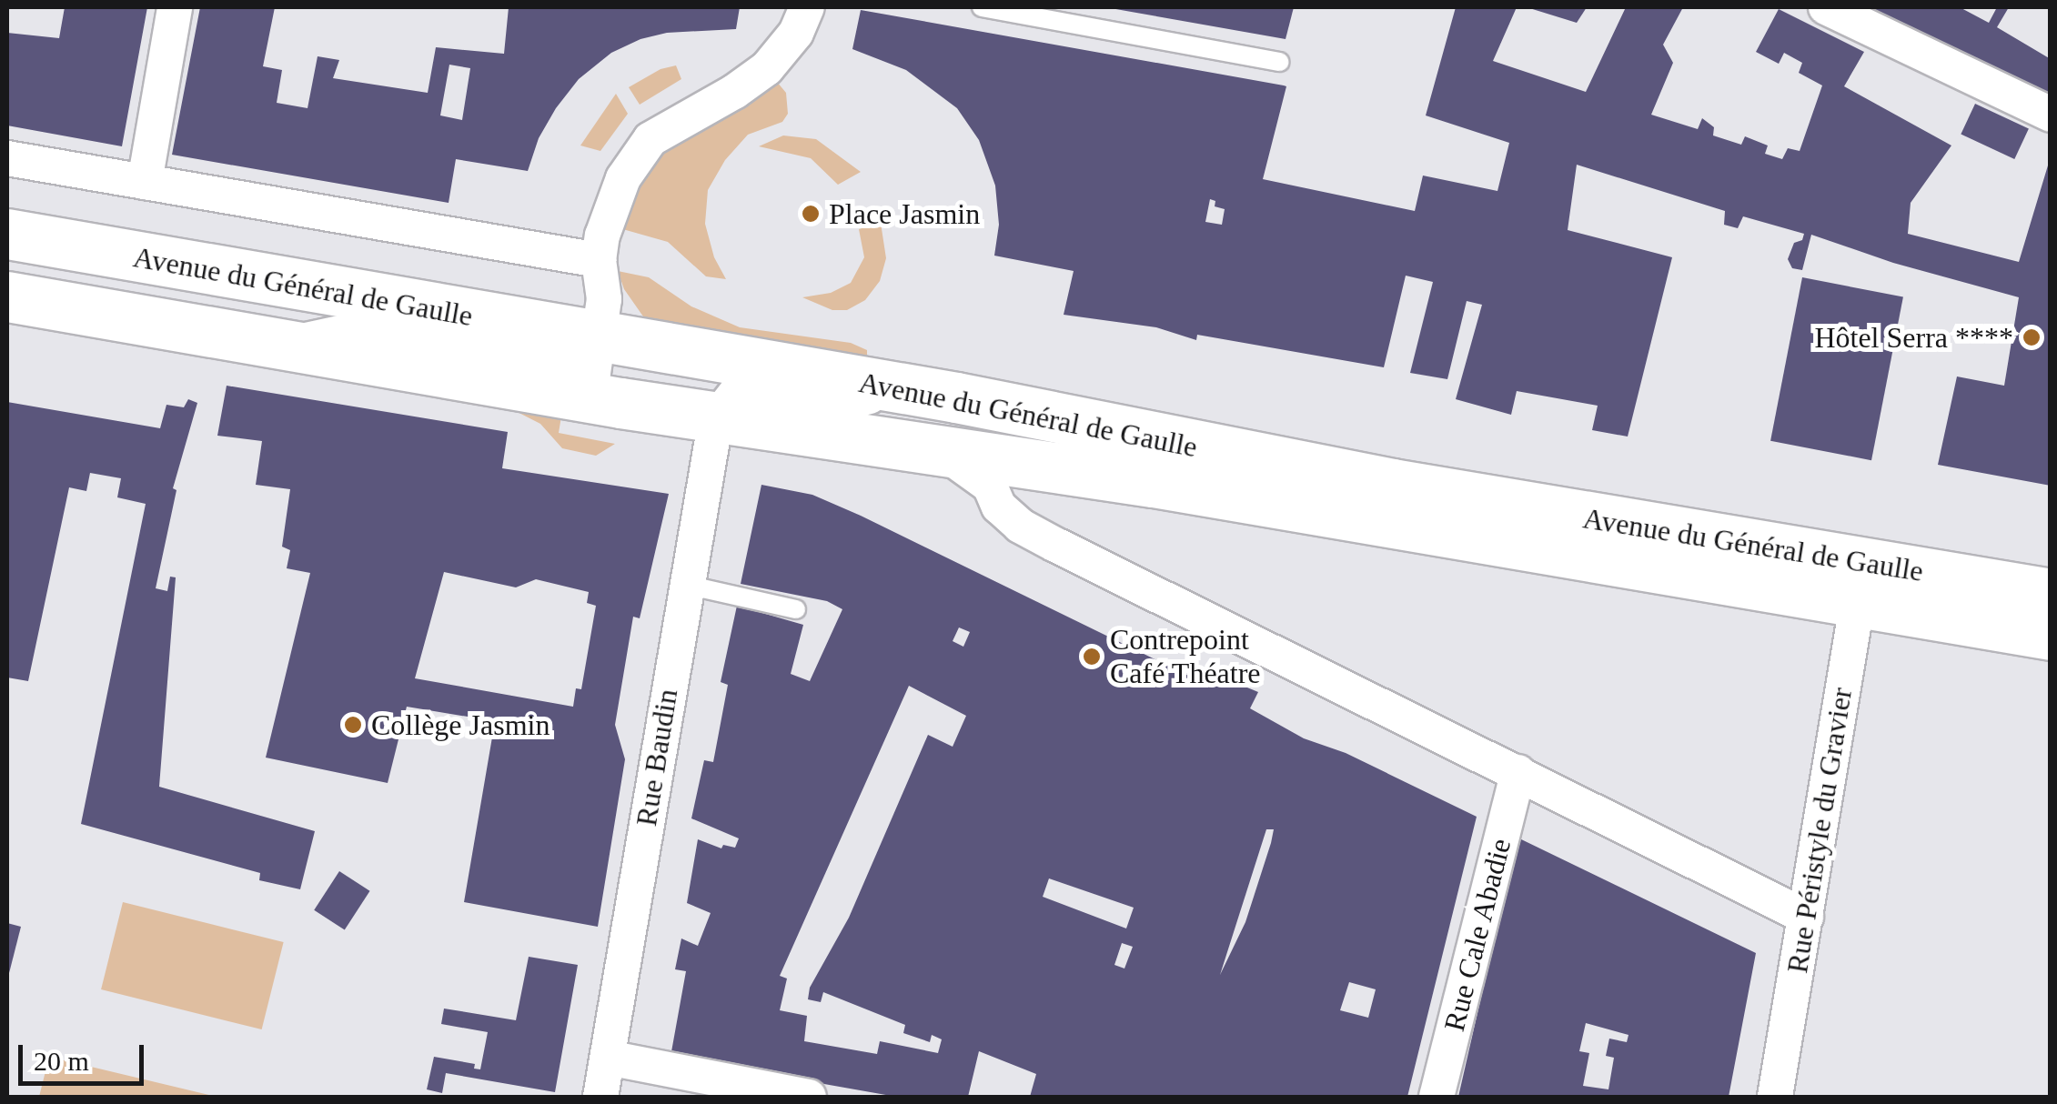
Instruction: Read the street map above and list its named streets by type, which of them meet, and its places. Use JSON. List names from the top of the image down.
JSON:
{
  "streets": {
    "main road": ["Avenue du Général de Gaulle"],
    "street": ["Rue Baudin", "Rue Péristyle du Gravier", "Rue Cale Abadie"]
  },
  "crossings": [
    ["Avenue du Général de Gaulle", "Rue Baudin"],
    ["Avenue du Général de Gaulle", "Rue Péristyle du Gravier"]
  ],
  "places": [
    "Place Jasmin",
    "Hôtel Serra ****",
    "Contrepoint Café Théatre",
    "Collège Jasmin"
  ],
  "scale_bar": "20 m"
}
